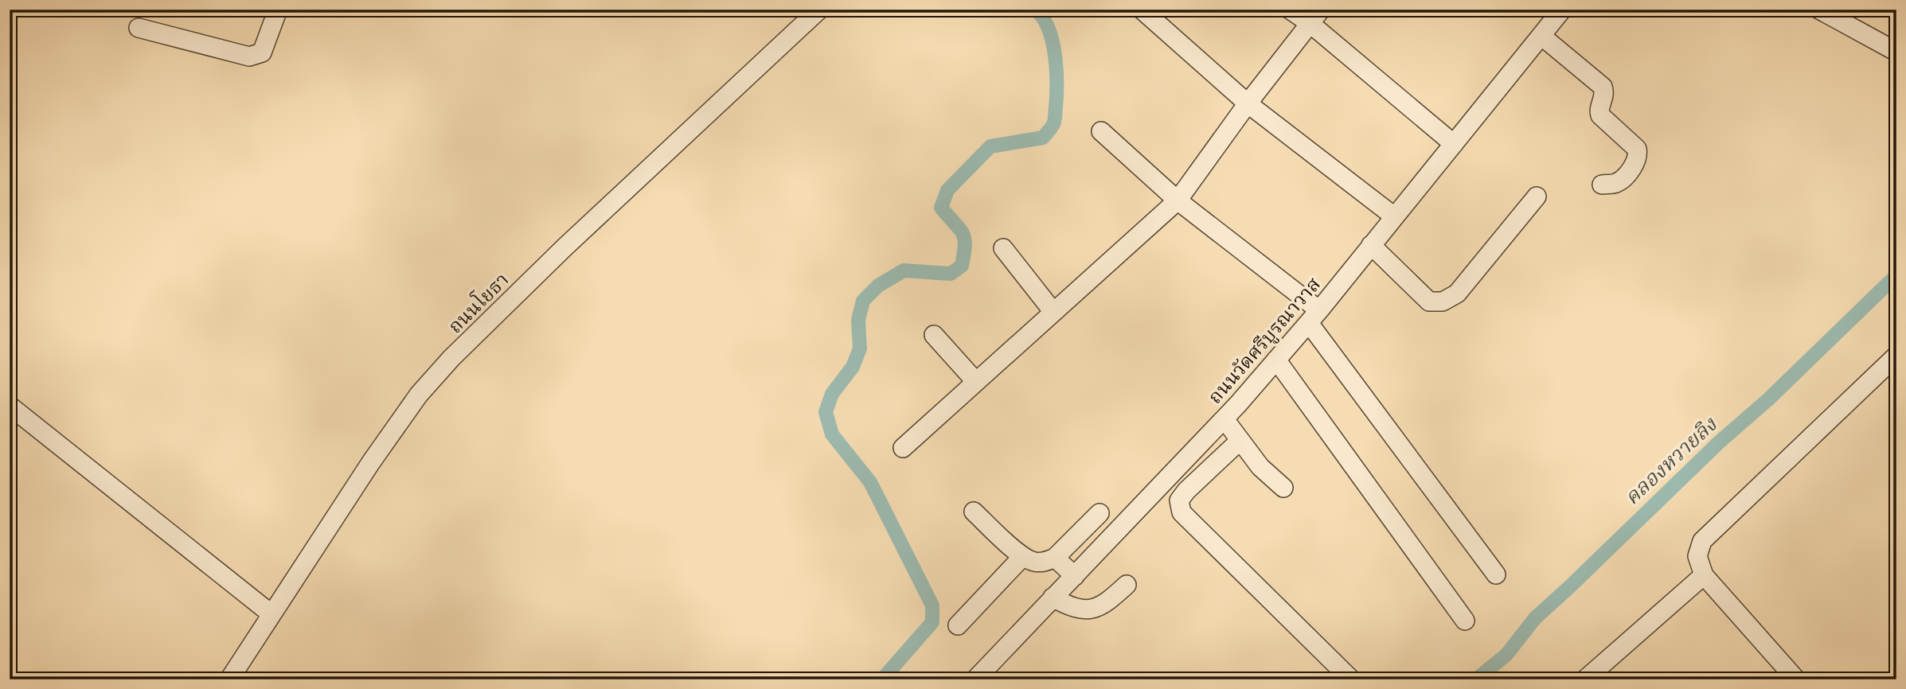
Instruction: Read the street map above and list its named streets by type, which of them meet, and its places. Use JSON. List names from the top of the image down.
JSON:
{
  "streets": {
    "street": ["ถนนโยธา", "ถนนวัดศรีบูรณาวาส"]
  },
  "water": ["คลองหวายลิง"]
}
